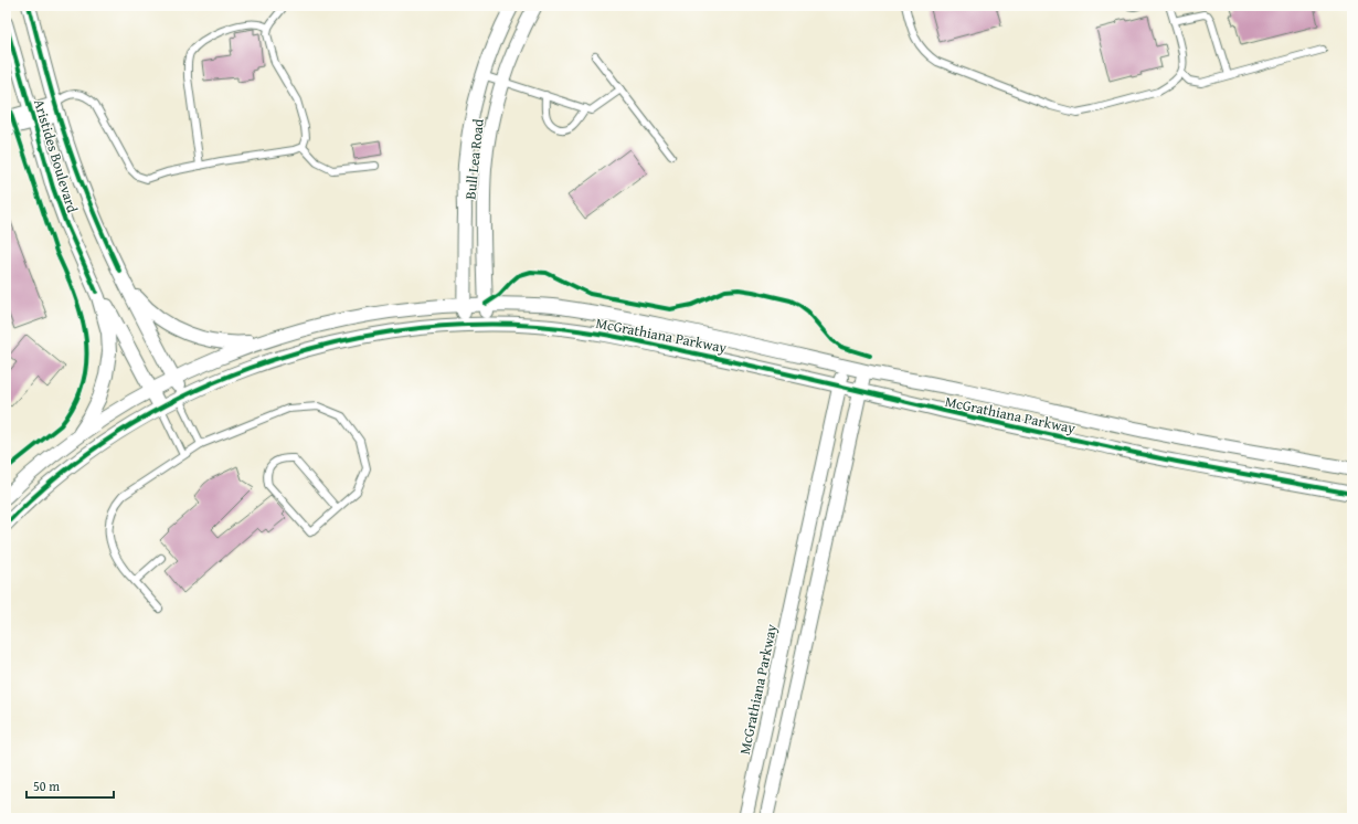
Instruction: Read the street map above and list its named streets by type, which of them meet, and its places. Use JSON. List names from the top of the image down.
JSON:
{
  "streets": {
    "street": ["Aristides Boulevard", "Bull Lea Road", "McGrathiana Parkway"]
  },
  "crossings": [
    ["Aristides Boulevard", "McGrathiana Parkway"],
    ["Bull Lea Road", "McGrathiana Parkway"]
  ],
  "scale_bar": "50 m"
}
